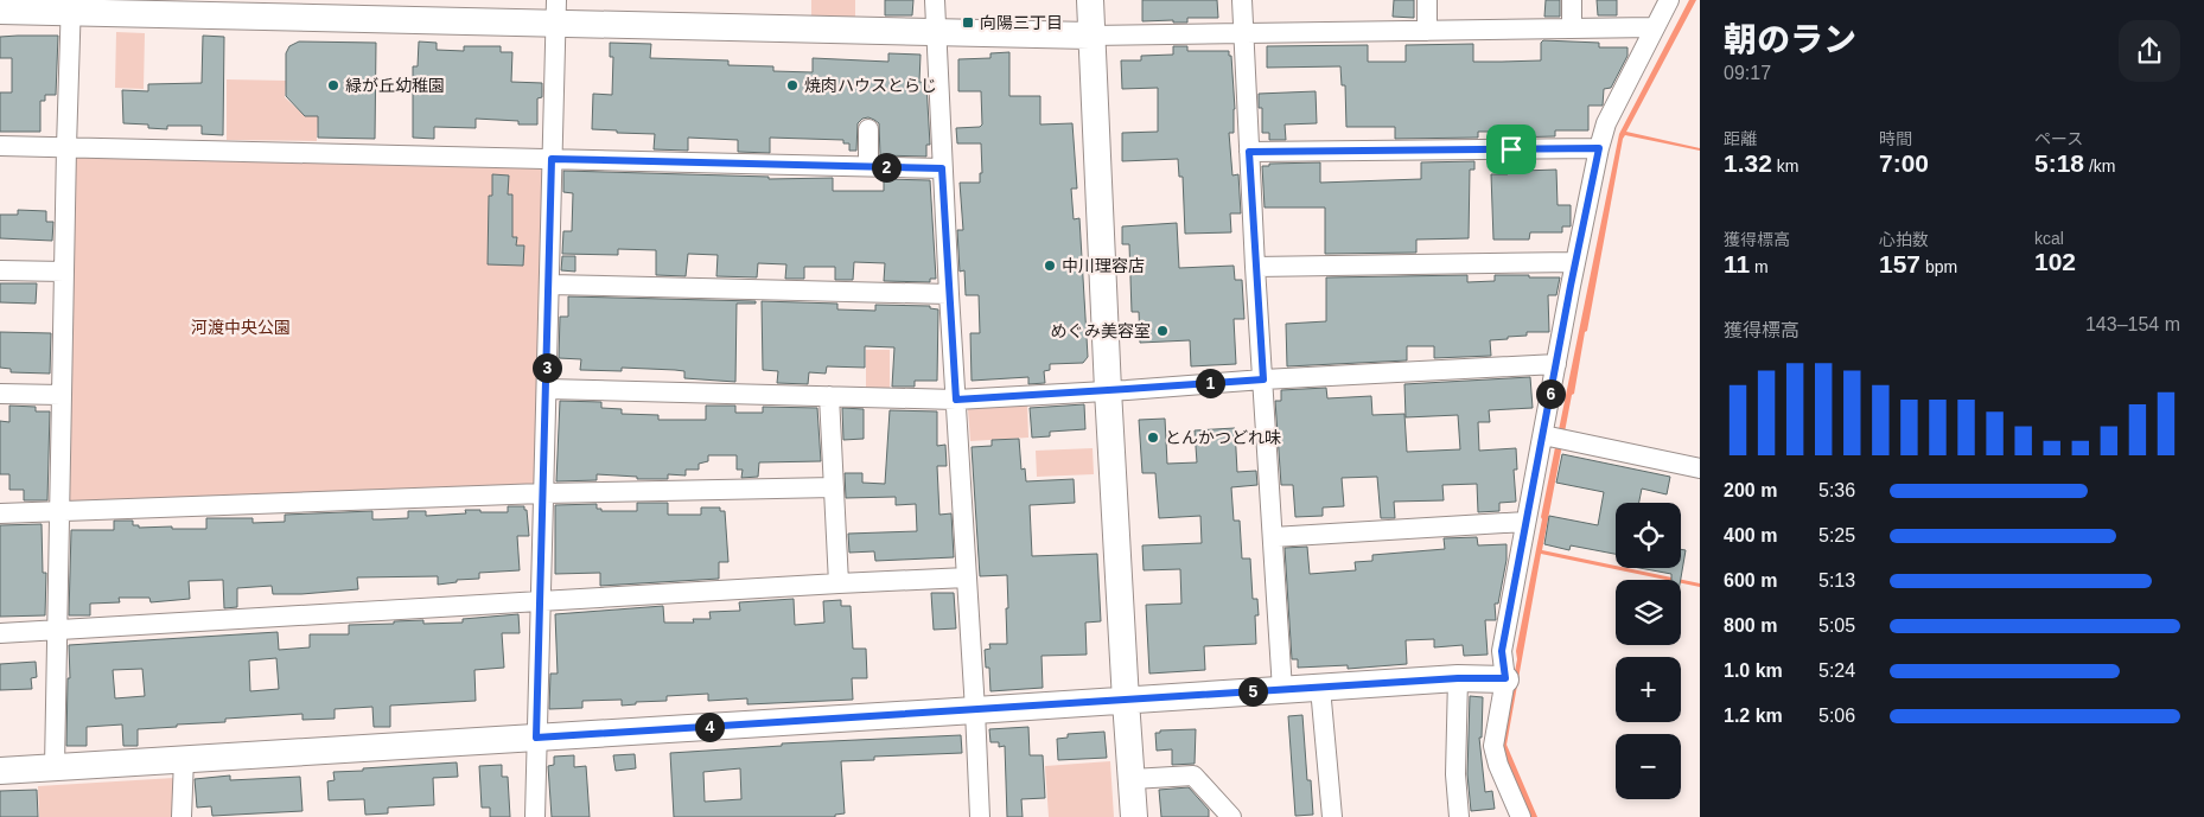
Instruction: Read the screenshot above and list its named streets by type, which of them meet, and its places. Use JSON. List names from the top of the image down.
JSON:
{
  "parks": ["河渡中央公園"],
  "places": {
    "transit": ["向陽三丁目"],
    "other": [
      "緑が丘幼稚園",
      "焼肉ハウスとらじ",
      "中川理容店",
      "めぐみ美容室",
      "とんかつどれ味"
    ]
  },
  "page": {
    "heading": ["朝のラン", "09:17"],
    "stats": [
      ["距離", "1.32 km"],
      ["時間", "7:00"],
      ["ペース", "5:18 /km"],
      ["獲得標高", "11 m"],
      ["心拍数", "157 bpm"],
      ["kcal", "102"]
    ],
    "pins": [
      "2",
      "3",
      "1",
      "6",
      "5",
      "4"
    ],
    "chart": ["獲得標高", "143–154 m"],
    "list": [
      {
        "name": "200 m",
        "note": "5:36"
      },
      {
        "name": "400 m",
        "note": "5:25"
      },
      {
        "name": "600 m",
        "note": "5:13"
      },
      {
        "name": "800 m",
        "note": "5:05"
      },
      {
        "name": "1.0 km",
        "note": "5:24"
      },
      {
        "name": "1.2 km",
        "note": "5:06"
      }
    ],
    "map_buttons": ["+", "−"]
  }
}
